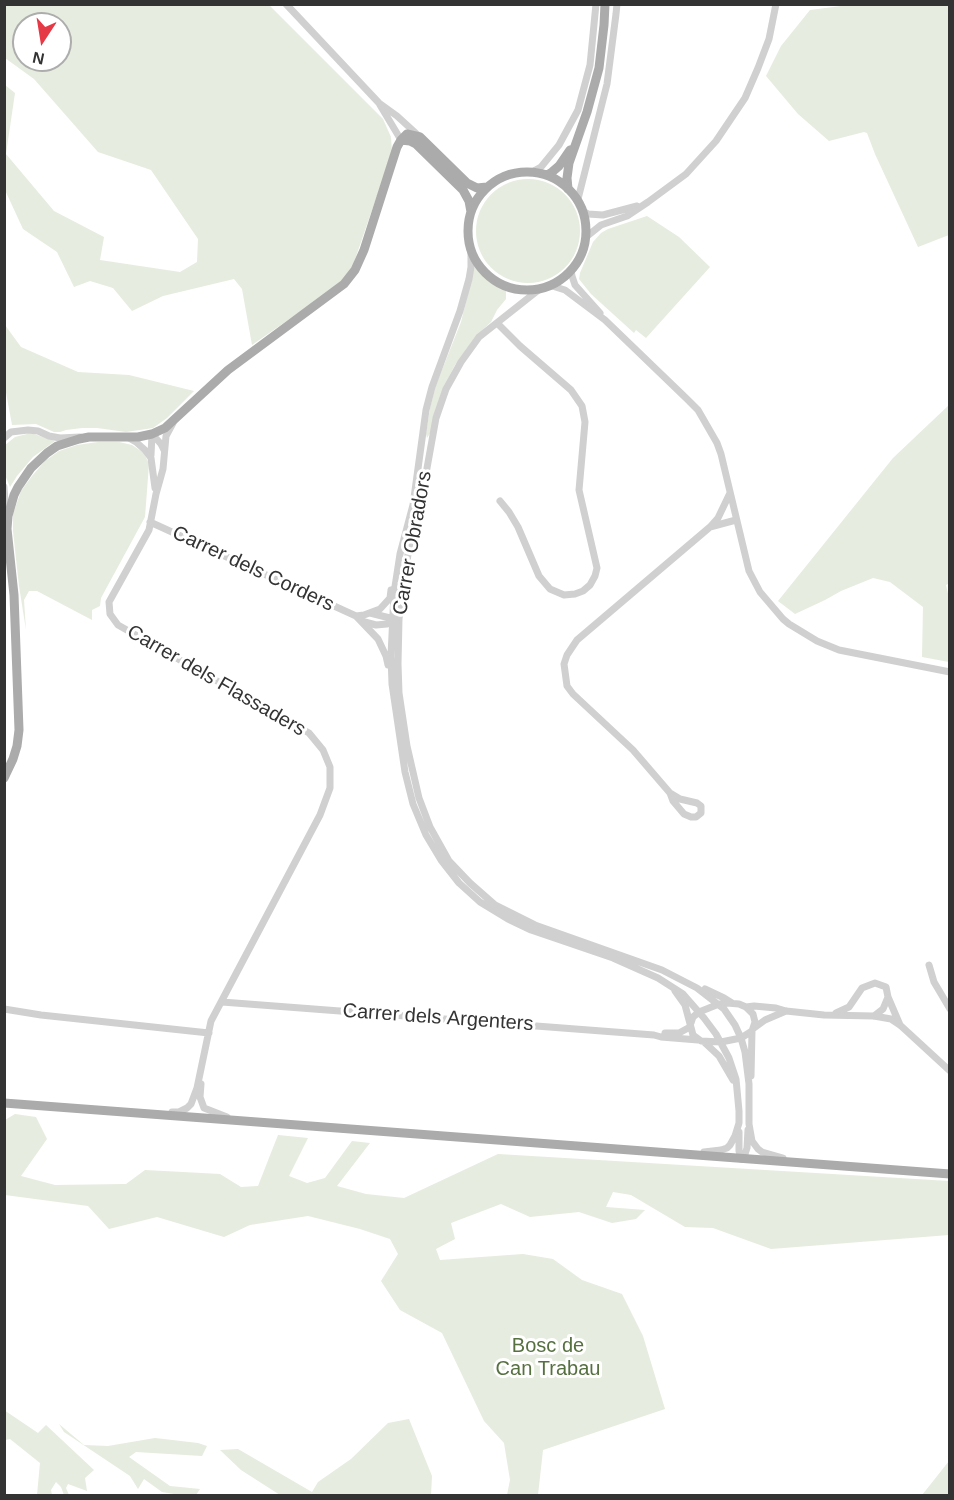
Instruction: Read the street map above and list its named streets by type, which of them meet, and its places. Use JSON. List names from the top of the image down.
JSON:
{
  "streets": {
    "street": [
      "Carrer Obradors",
      "Carrer dels Corders",
      "Carrer dels Flassaders",
      "Carrer dels Argenters"
    ]
  },
  "crossings": [
    ["Carrer dels Corders", "Carrer dels Flassaders"],
    ["Carrer dels Flassaders", "Carrer dels Argenters"]
  ],
  "parks": ["Bosc de Can Trabau"],
  "north": "bottom"
}
